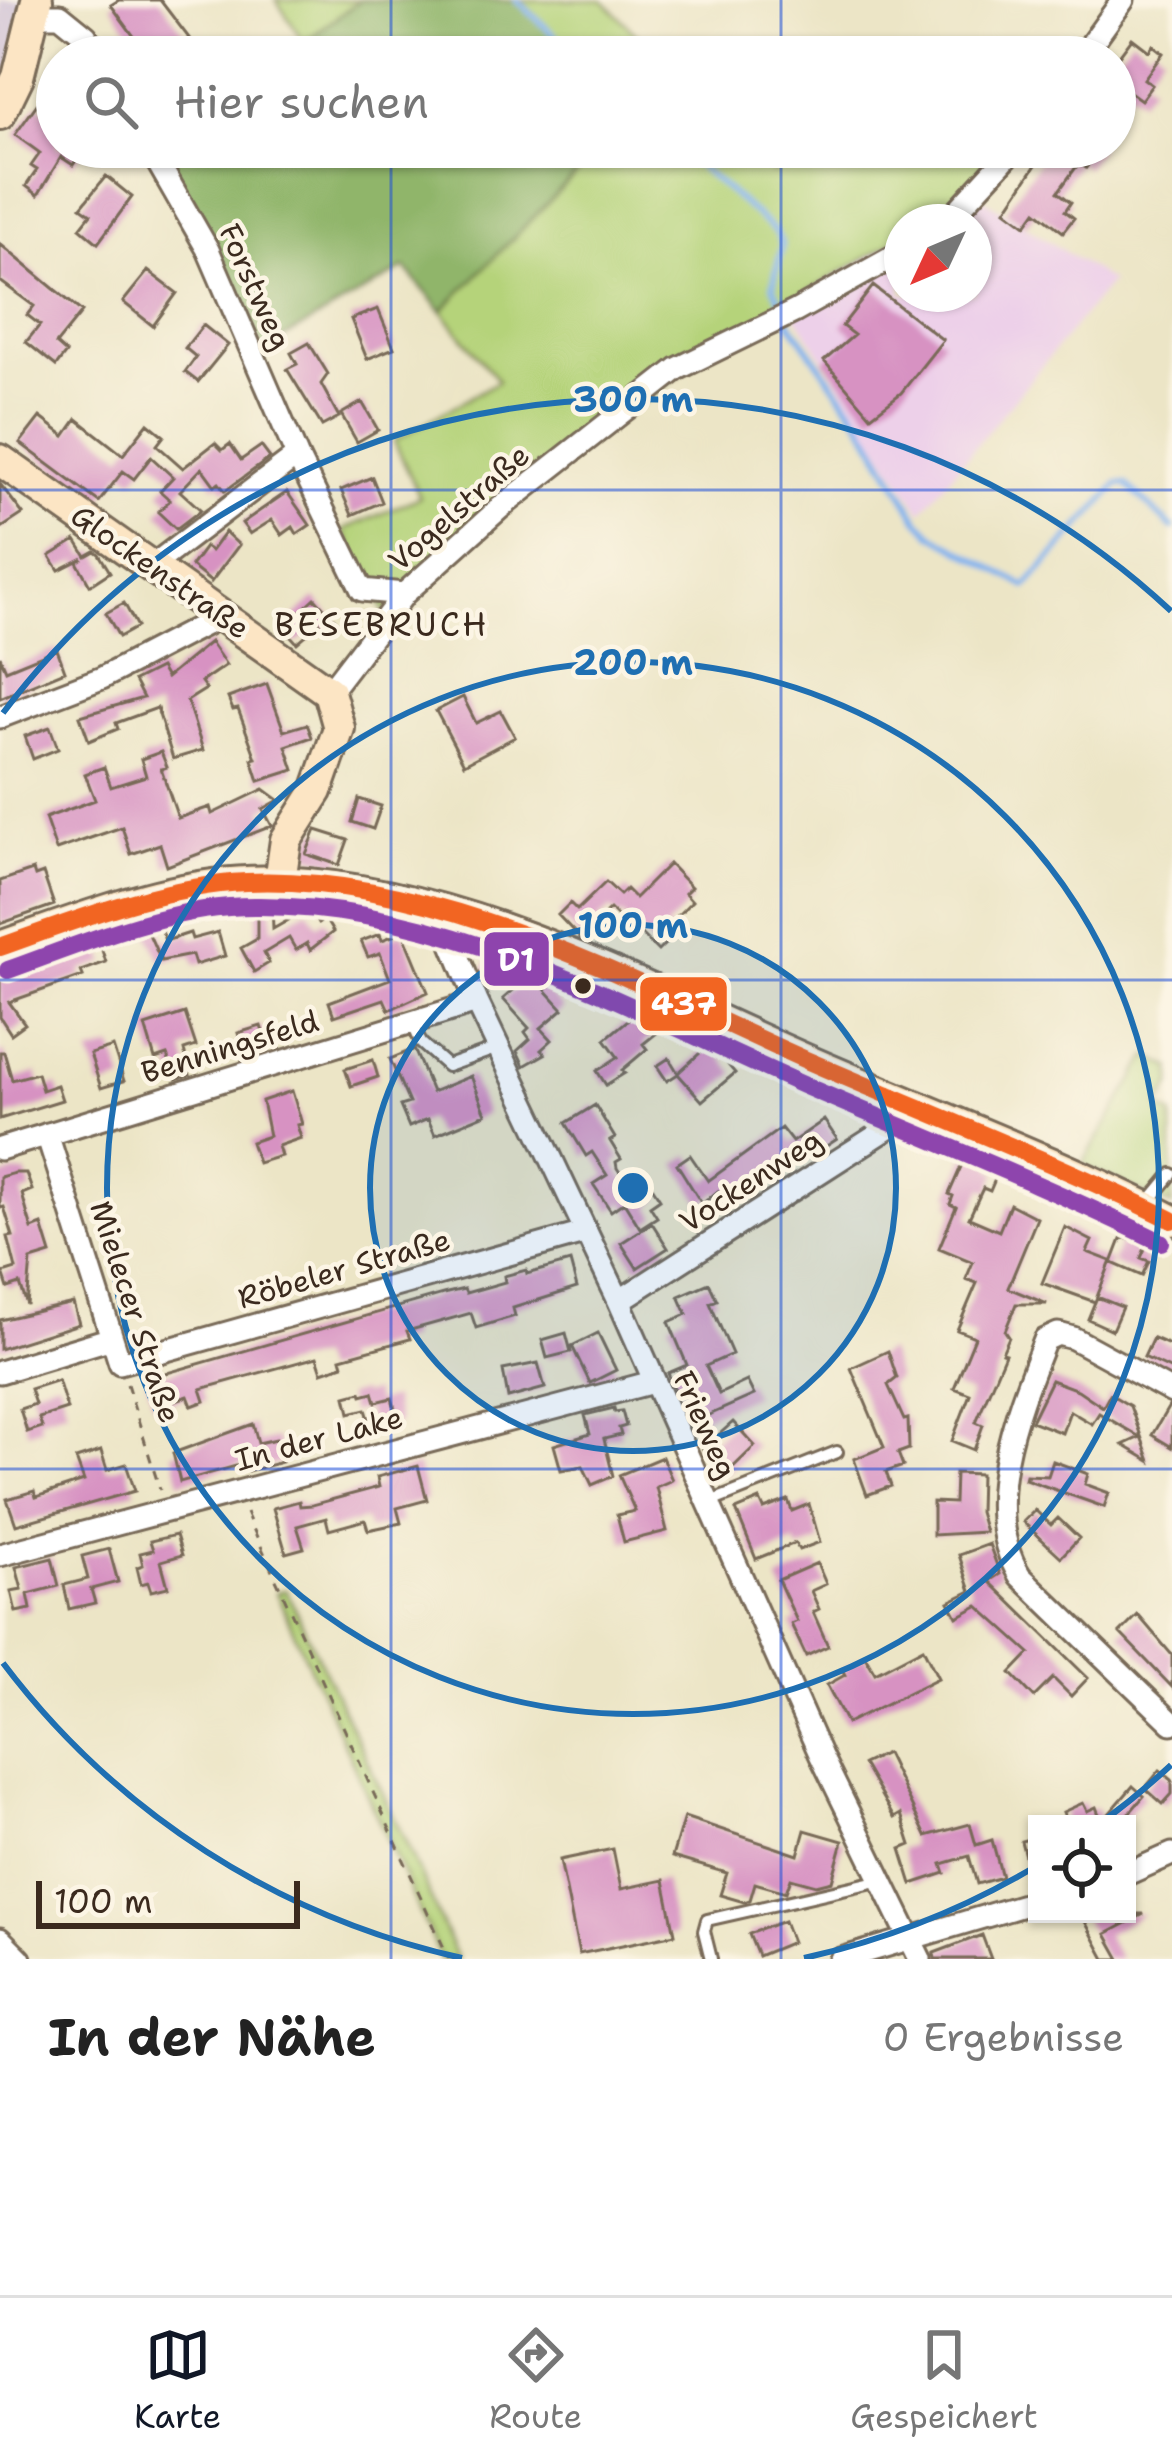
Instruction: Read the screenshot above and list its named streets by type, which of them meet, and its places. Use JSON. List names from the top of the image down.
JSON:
{
  "streets": {
    "street": [
      "Forstweg",
      "Vogelstraße",
      "Glockenstraße",
      "Benningsfeld",
      "Vockenweg",
      "Röbeler Straße",
      "Mielecer Straße",
      "Frieweg",
      "In der Lake"
    ]
  },
  "crossings": [
    ["Forstweg", "Vogelstraße"],
    ["Vogelstraße", "Glockenstraße"],
    ["Benningsfeld", "Mielecer Straße"],
    ["Benningsfeld", "Frieweg"],
    ["Vockenweg", "Frieweg"],
    ["Röbeler Straße", "Mielecer Straße"],
    ["Röbeler Straße", "Frieweg"],
    ["Mielecer Straße", "In der Lake"],
    ["Frieweg", "In der Lake"]
  ],
  "districts": ["BESEBRUCH"],
  "lines": ["transit line 437", "transit line D1"],
  "scale_bar": "100 m",
  "north": "bottom left",
  "page": {
    "search": "Hier suchen",
    "scale": "100 m",
    "heading": ["In der Nähe", "0 Ergebnisse"],
    "nav": ["Karte", "Route", "Gespeichert"]
  },
  "rings": ["300 m", "200 m", "100 m"]
}
